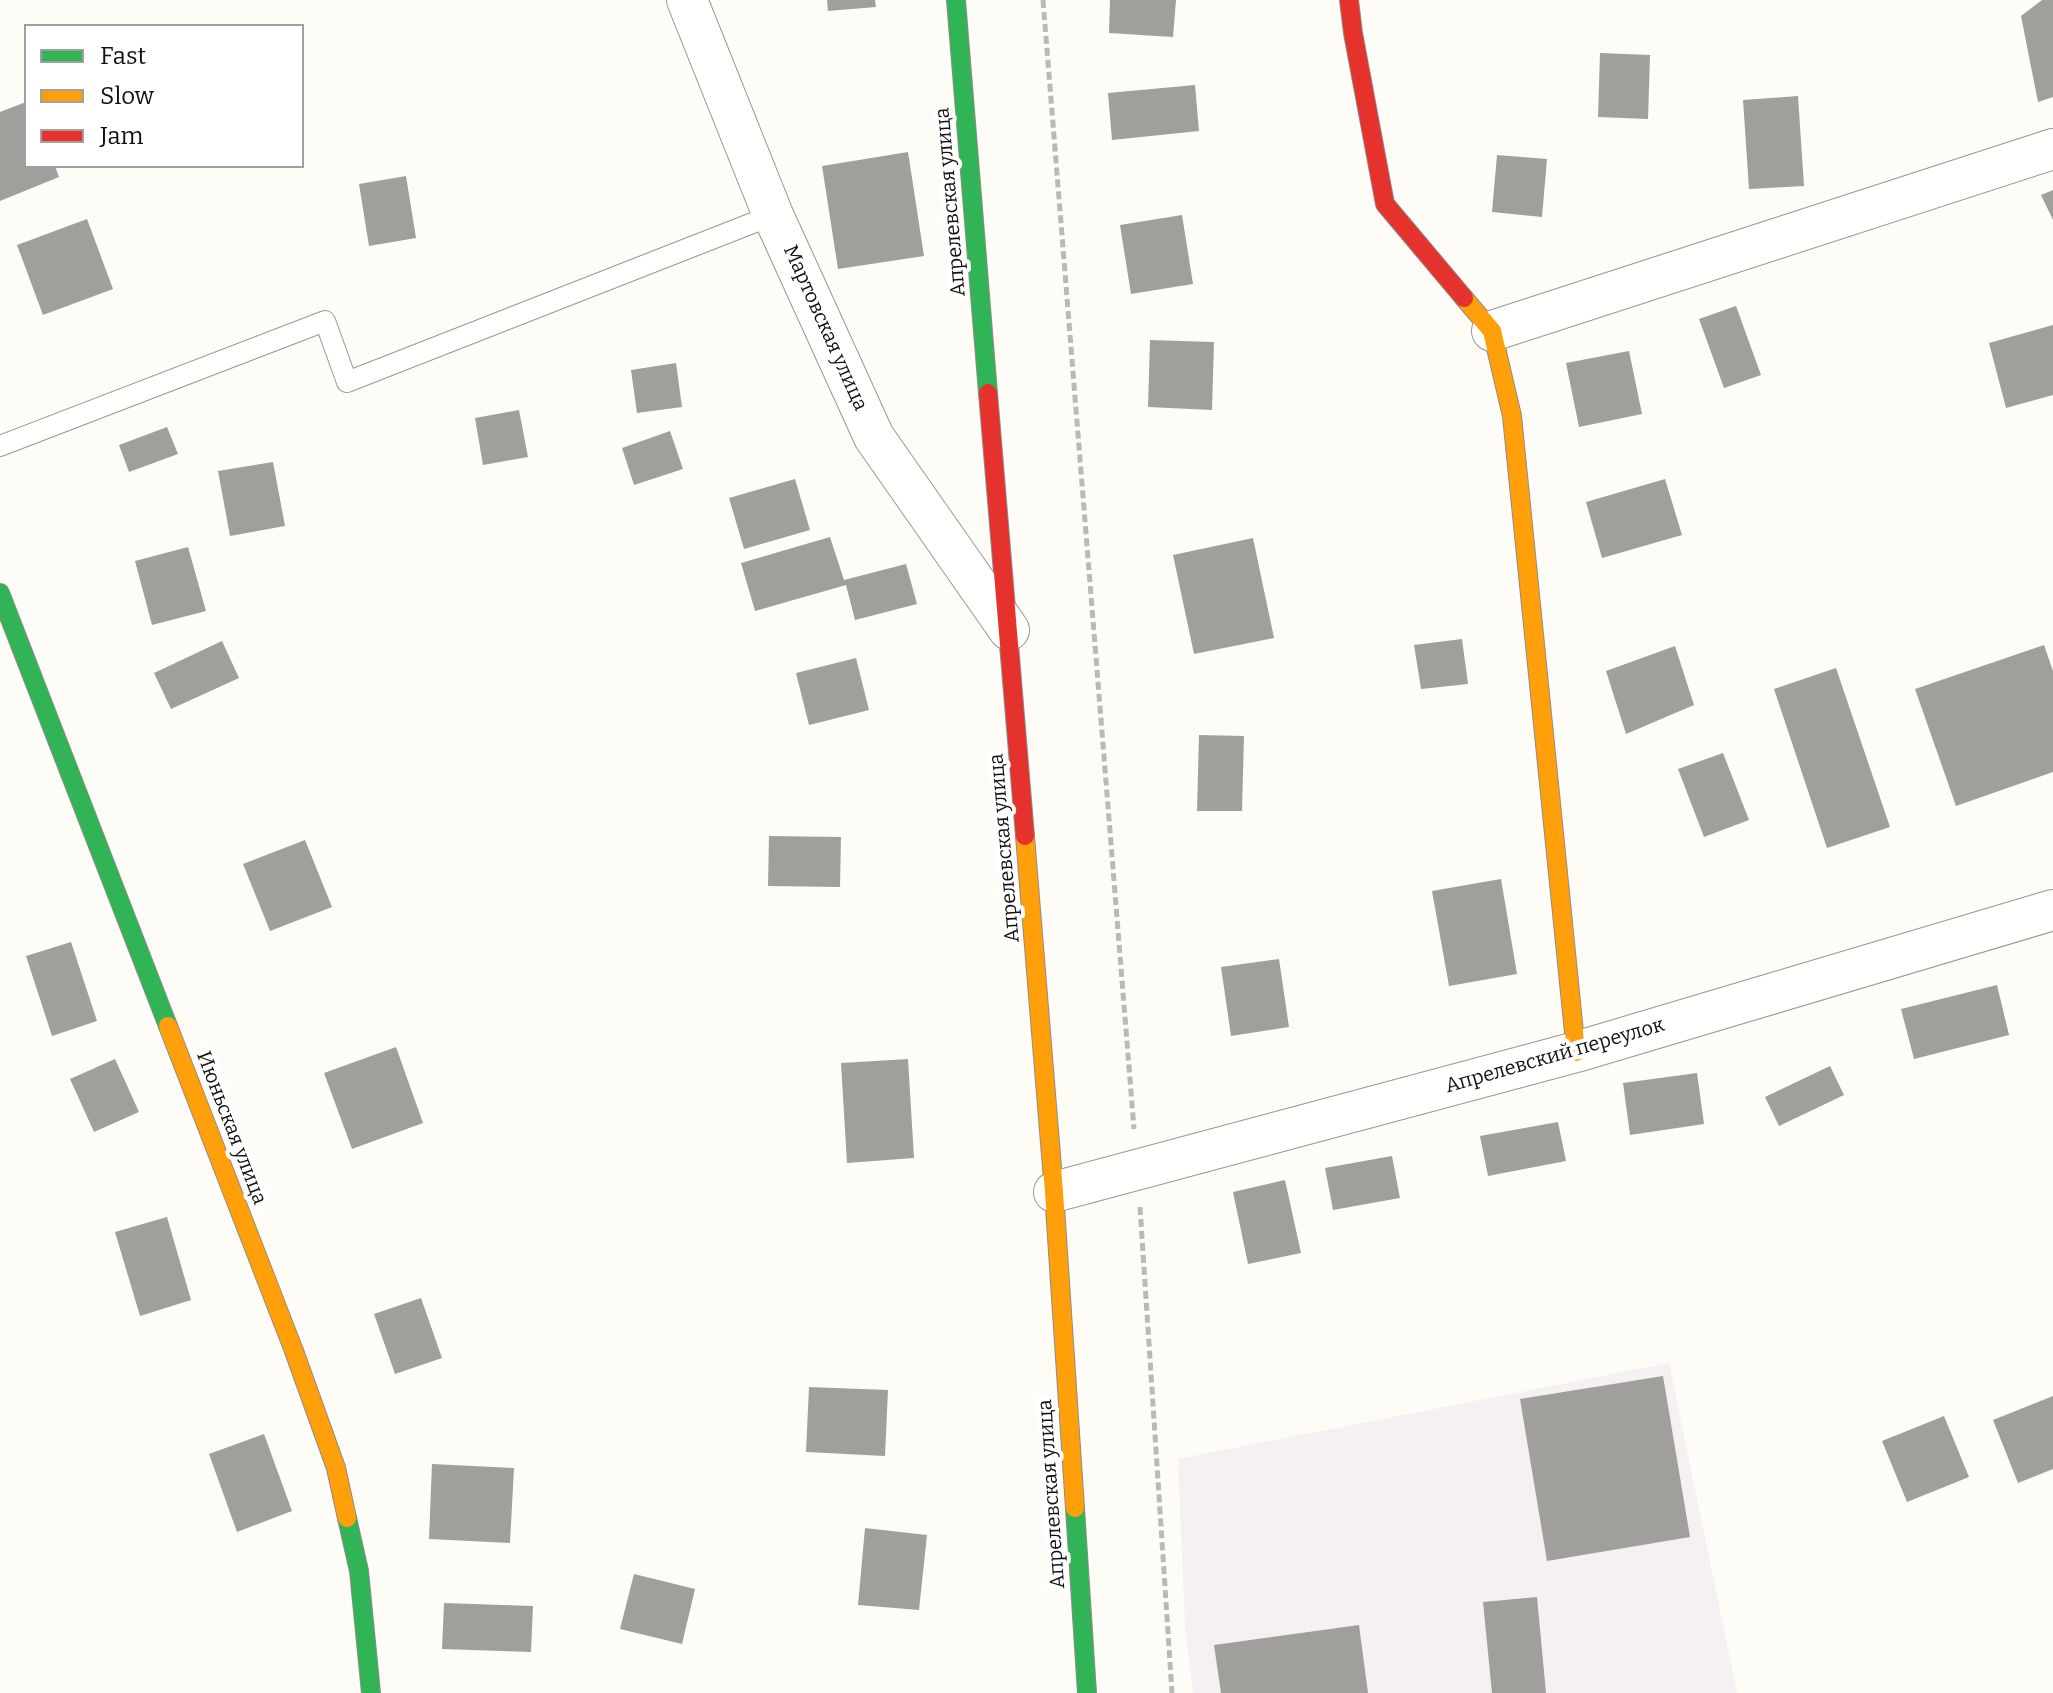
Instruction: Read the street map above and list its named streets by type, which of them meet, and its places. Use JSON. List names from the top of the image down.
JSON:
{
  "streets": {
    "street": [
      "Апрелевская улица",
      "Мартовская улица",
      "Апрелевский переулок",
      "Июньская улица"
    ]
  },
  "crossings": [
    ["Апрелевская улица", "Мартовская улица"],
    ["Апрелевская улица", "Апрелевский переулок"]
  ],
  "legend": ["Fast", "Slow", "Jam"]
}
